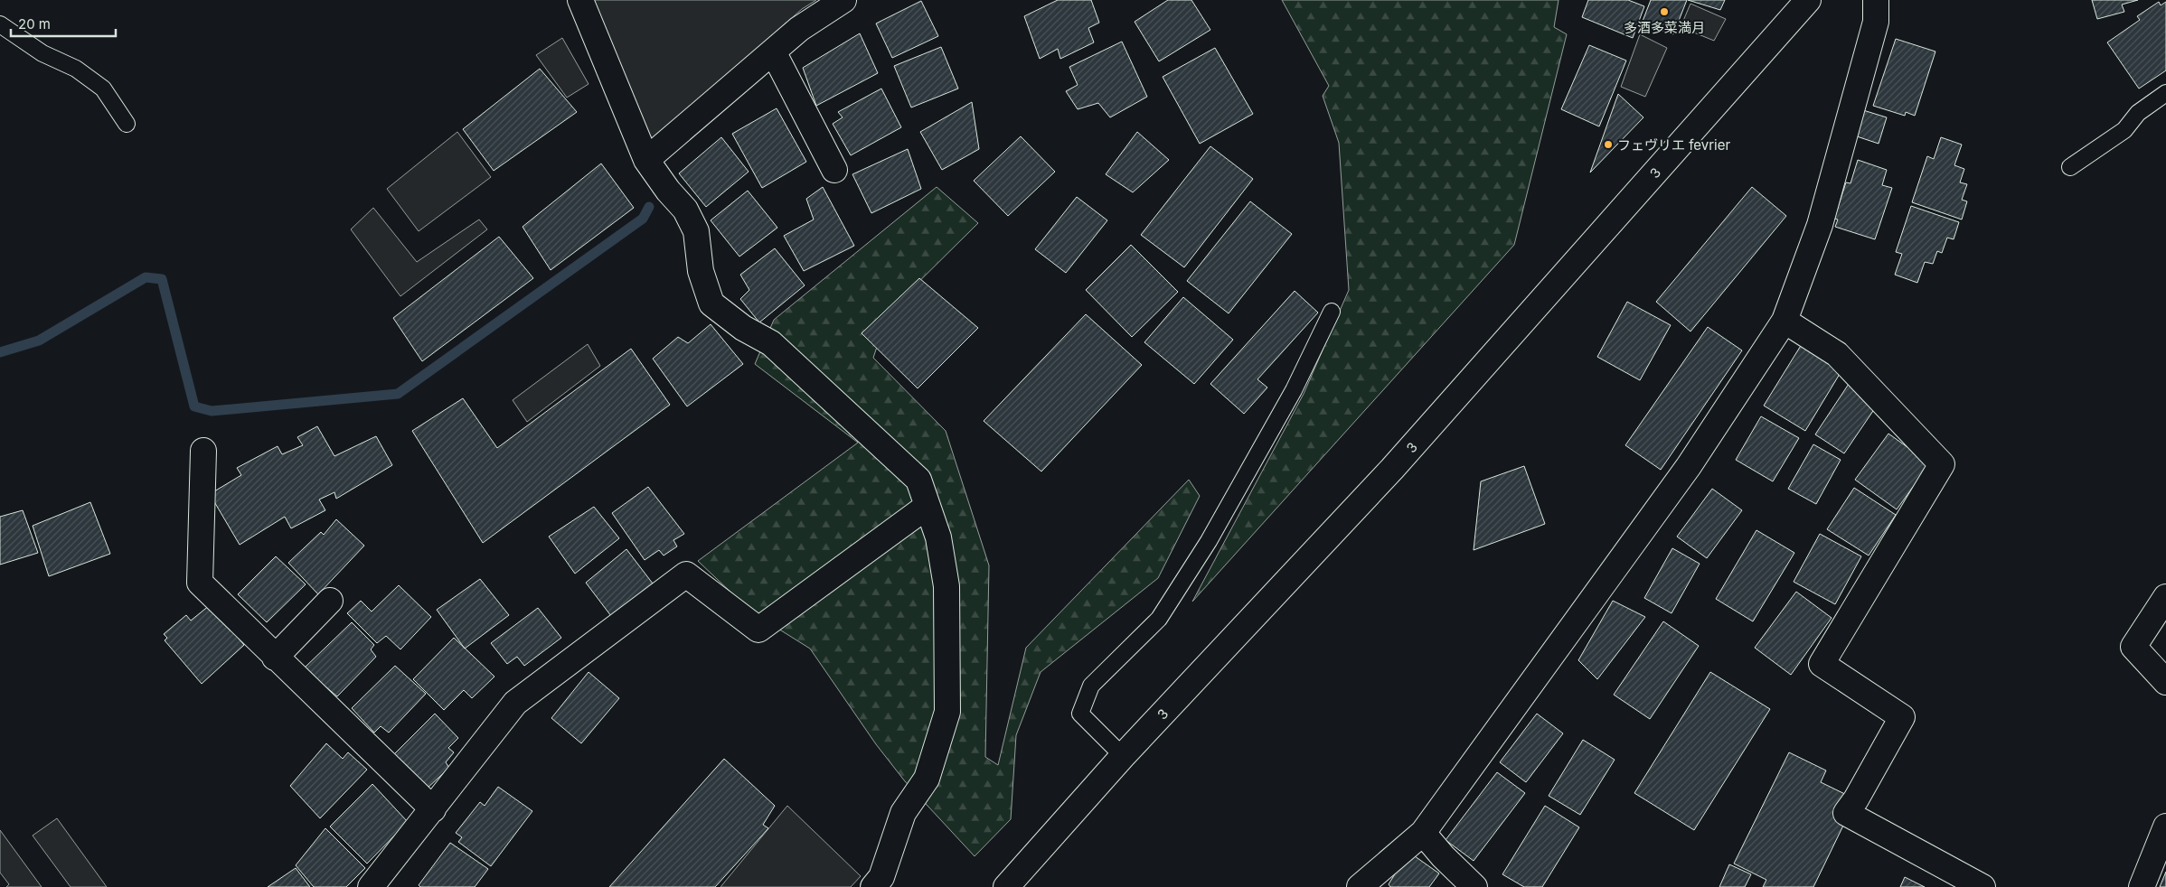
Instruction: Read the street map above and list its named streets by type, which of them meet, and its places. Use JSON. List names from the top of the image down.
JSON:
{
  "streets": {
    "street": ["3"]
  },
  "places": ["多酒多菜満月", "フェヴリエ fevrier"],
  "scale_bar": "20 m"
}
